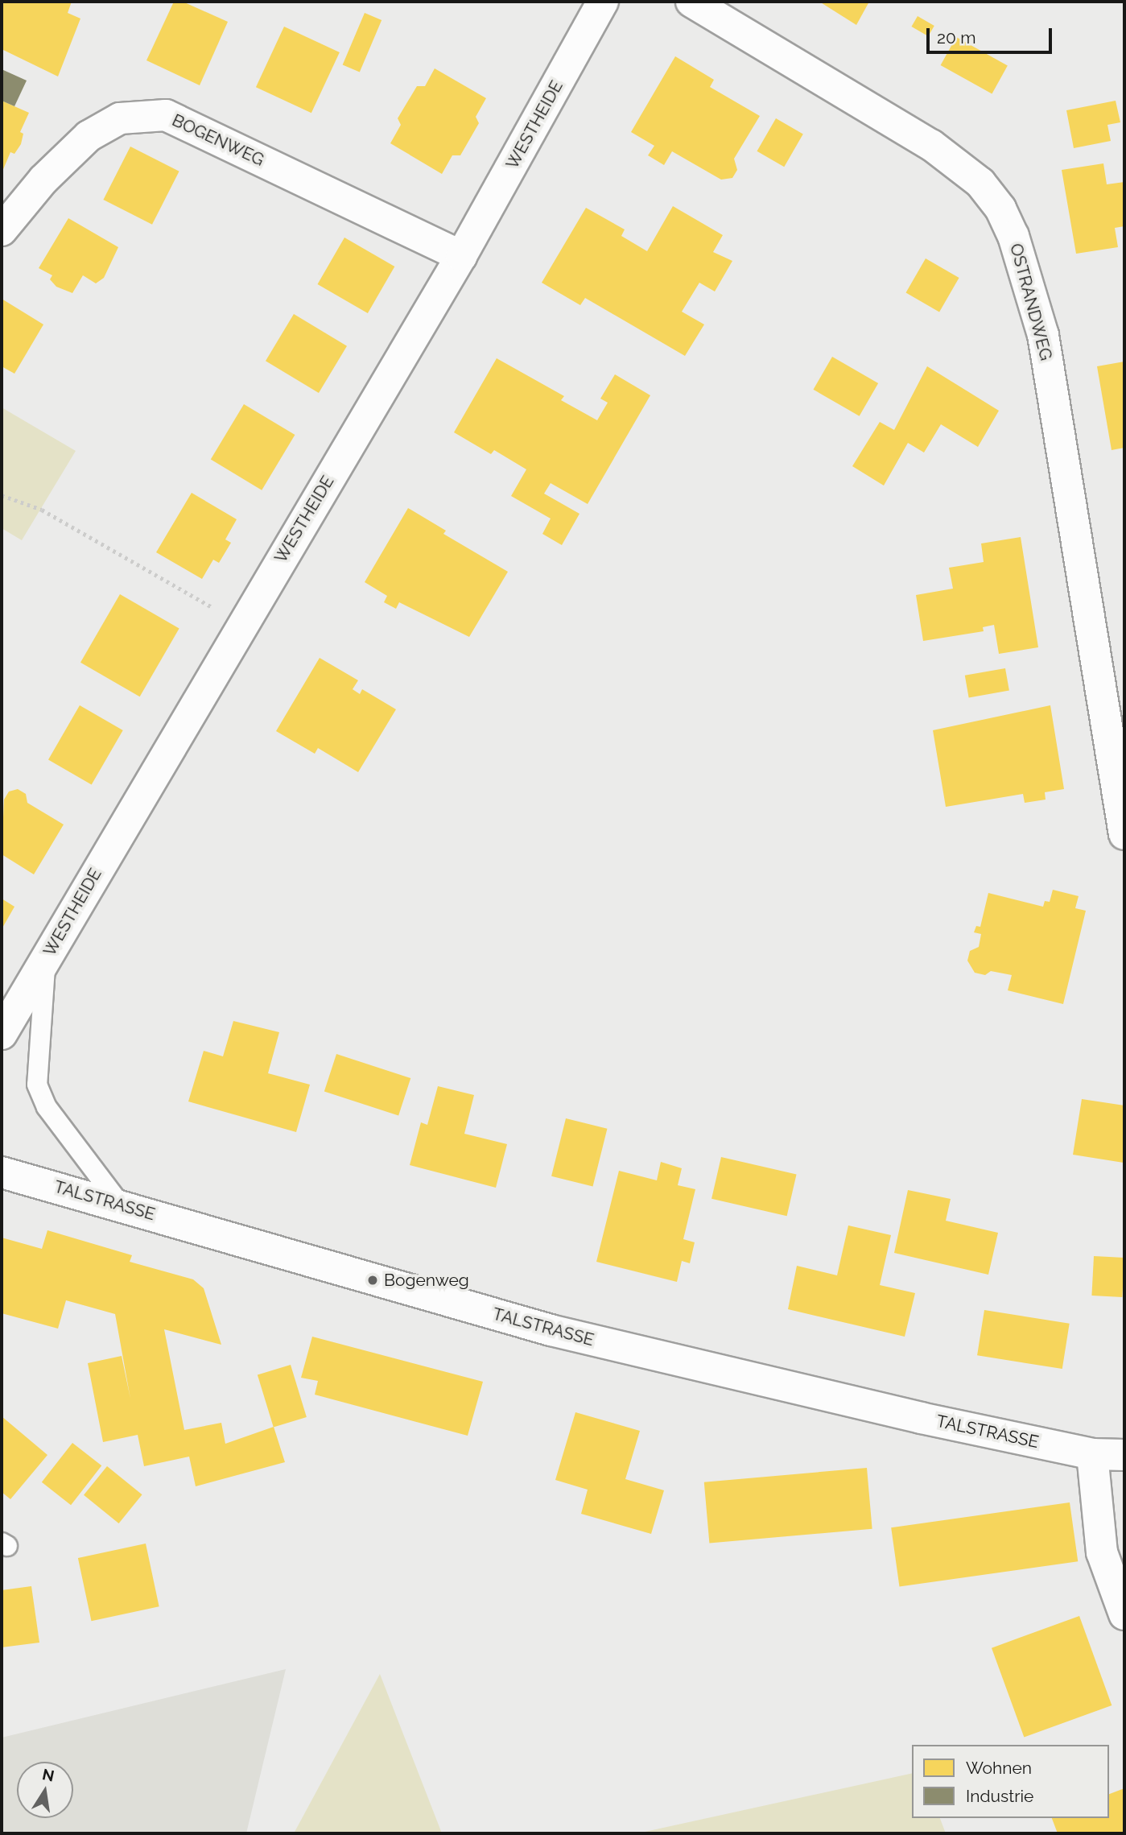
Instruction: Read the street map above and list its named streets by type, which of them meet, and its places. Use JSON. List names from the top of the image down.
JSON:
{
  "streets": {
    "street": [
      "WESTHEIDE",
      "BOGENWEG",
      "OSTRANDWEG",
      "TALSTRASSE"
    ]
  },
  "crossings": [
    ["WESTHEIDE", "BOGENWEG"]
  ],
  "places": ["Bogenweg"],
  "legend": ["Wohnen", "Industrie"],
  "scale_bar": "20 m",
  "north": "top"
}
